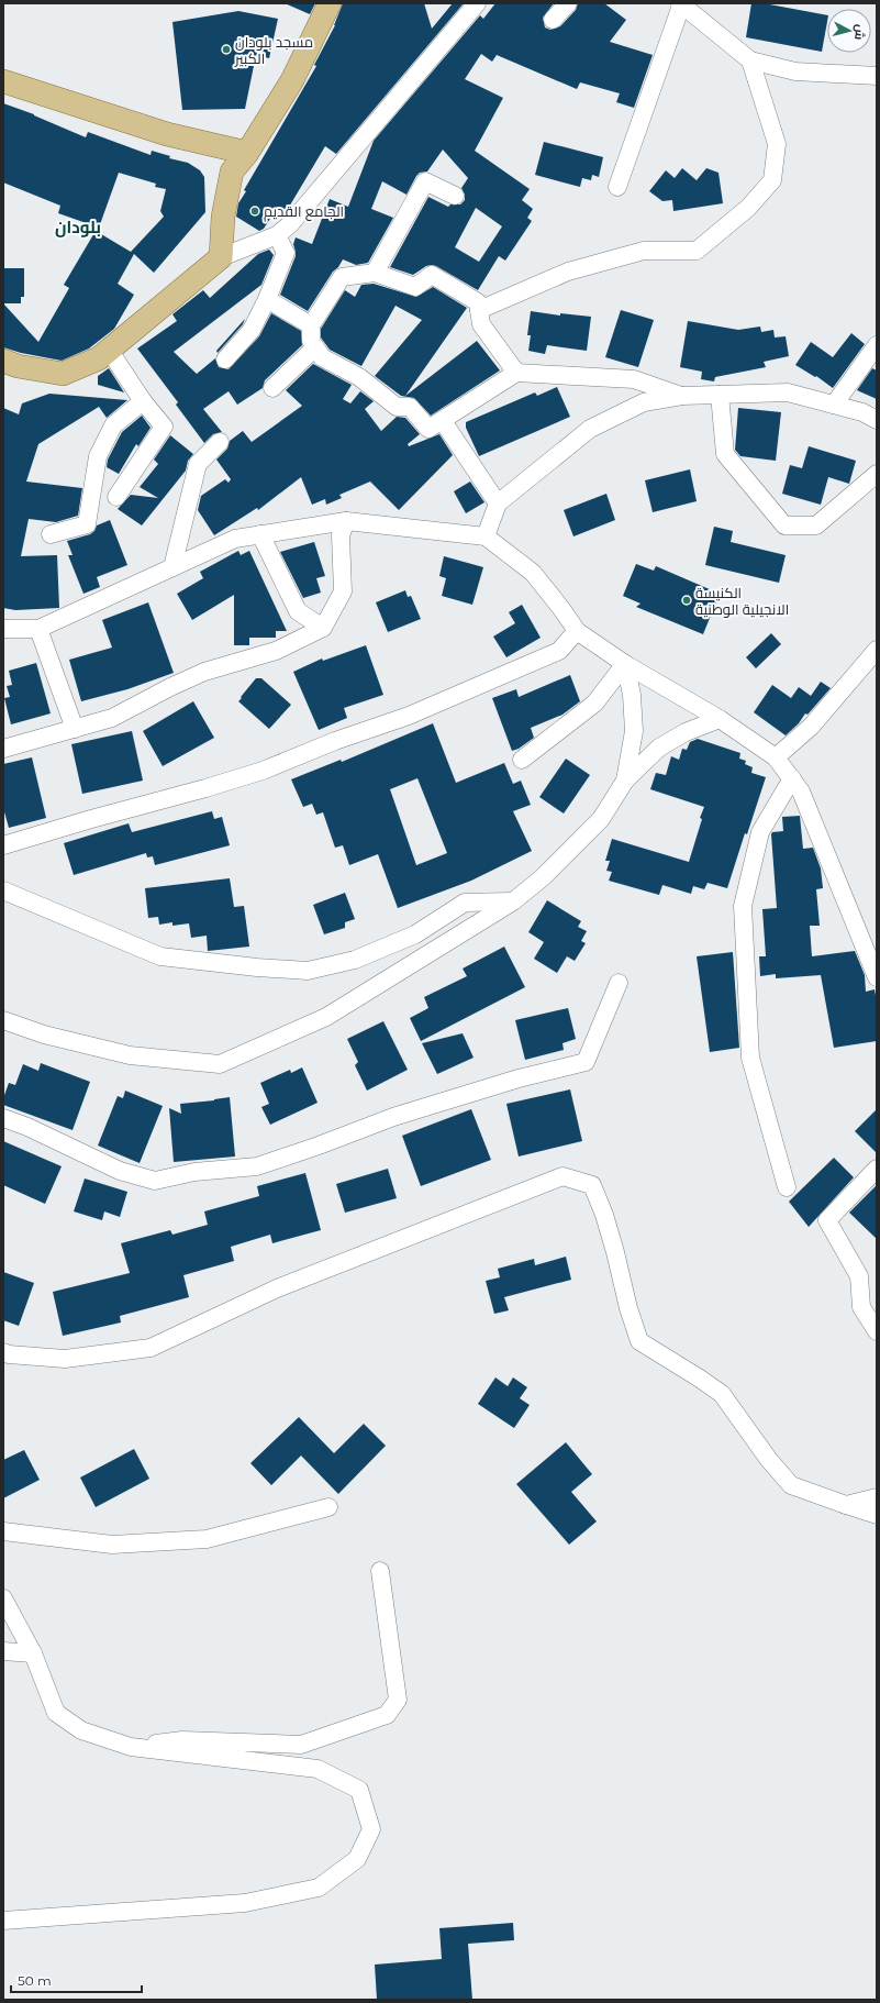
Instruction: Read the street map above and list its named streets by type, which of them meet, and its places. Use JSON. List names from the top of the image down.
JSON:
{
  "districts": ["بلودان"],
  "places": ["مسجد بلودان الكبير", "الجامع القديم", "الكنيسة الانجيلية الوطنية"],
  "scale_bar": "50 m",
  "north": "right"
}
